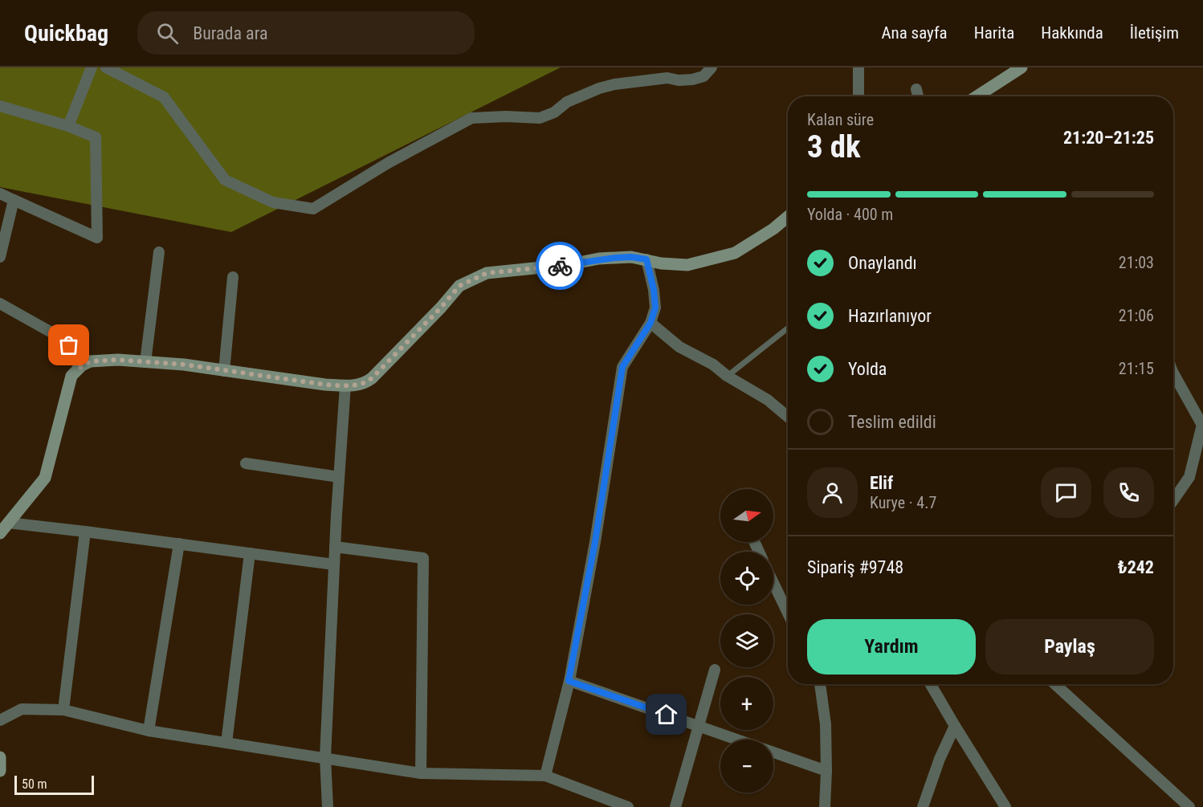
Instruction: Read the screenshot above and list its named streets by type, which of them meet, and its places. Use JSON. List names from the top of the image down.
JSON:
{
  "scale_bar": "50 m",
  "north": "right",
  "page": {
    "header": "Quickbag",
    "search": "Burada ara",
    "nav": [
      "Ana sayfa",
      "Harita",
      "Hakkında",
      "İletişim"
    ],
    "heading": ["3 dk", "Kalan süre", "21:20–21:25"],
    "panel": [
      "Elif",
      "Kurye · 4.7",
      "Sipariş #9748",
      "₺242"
    ],
    "bar": "Yolda · 400 m",
    "list": [
      ["Onaylandı", "21:03"],
      ["Hazırlanıyor", "21:06"],
      ["Yolda", "21:15"],
      "Teslim edildi"
    ],
    "map_buttons": ["+", "−"],
    "buttons": ["Yardım", "Paylaş"],
    "scale": "50 m"
  }
}
